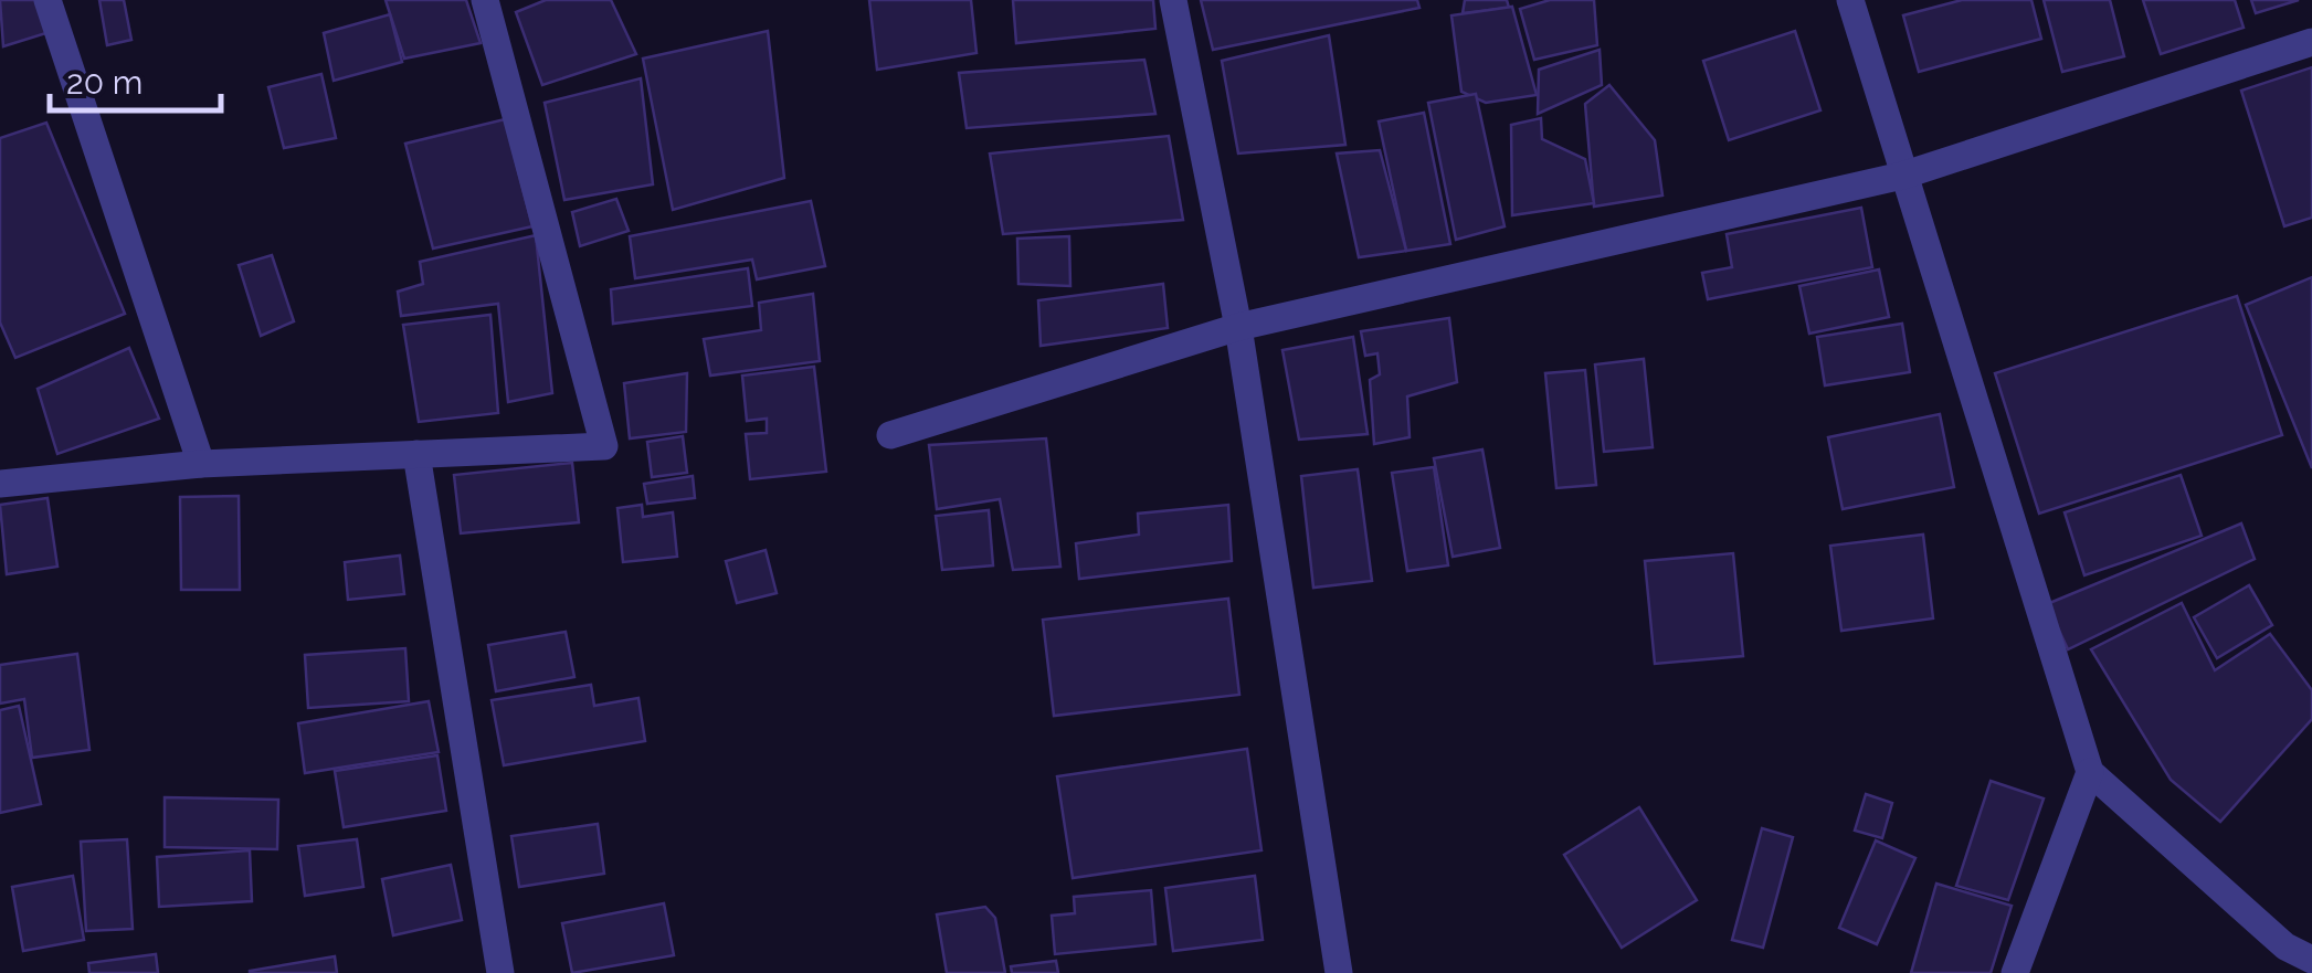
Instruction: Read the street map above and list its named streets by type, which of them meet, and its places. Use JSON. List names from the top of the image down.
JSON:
{
  "scale_bar": "20 m"
}
